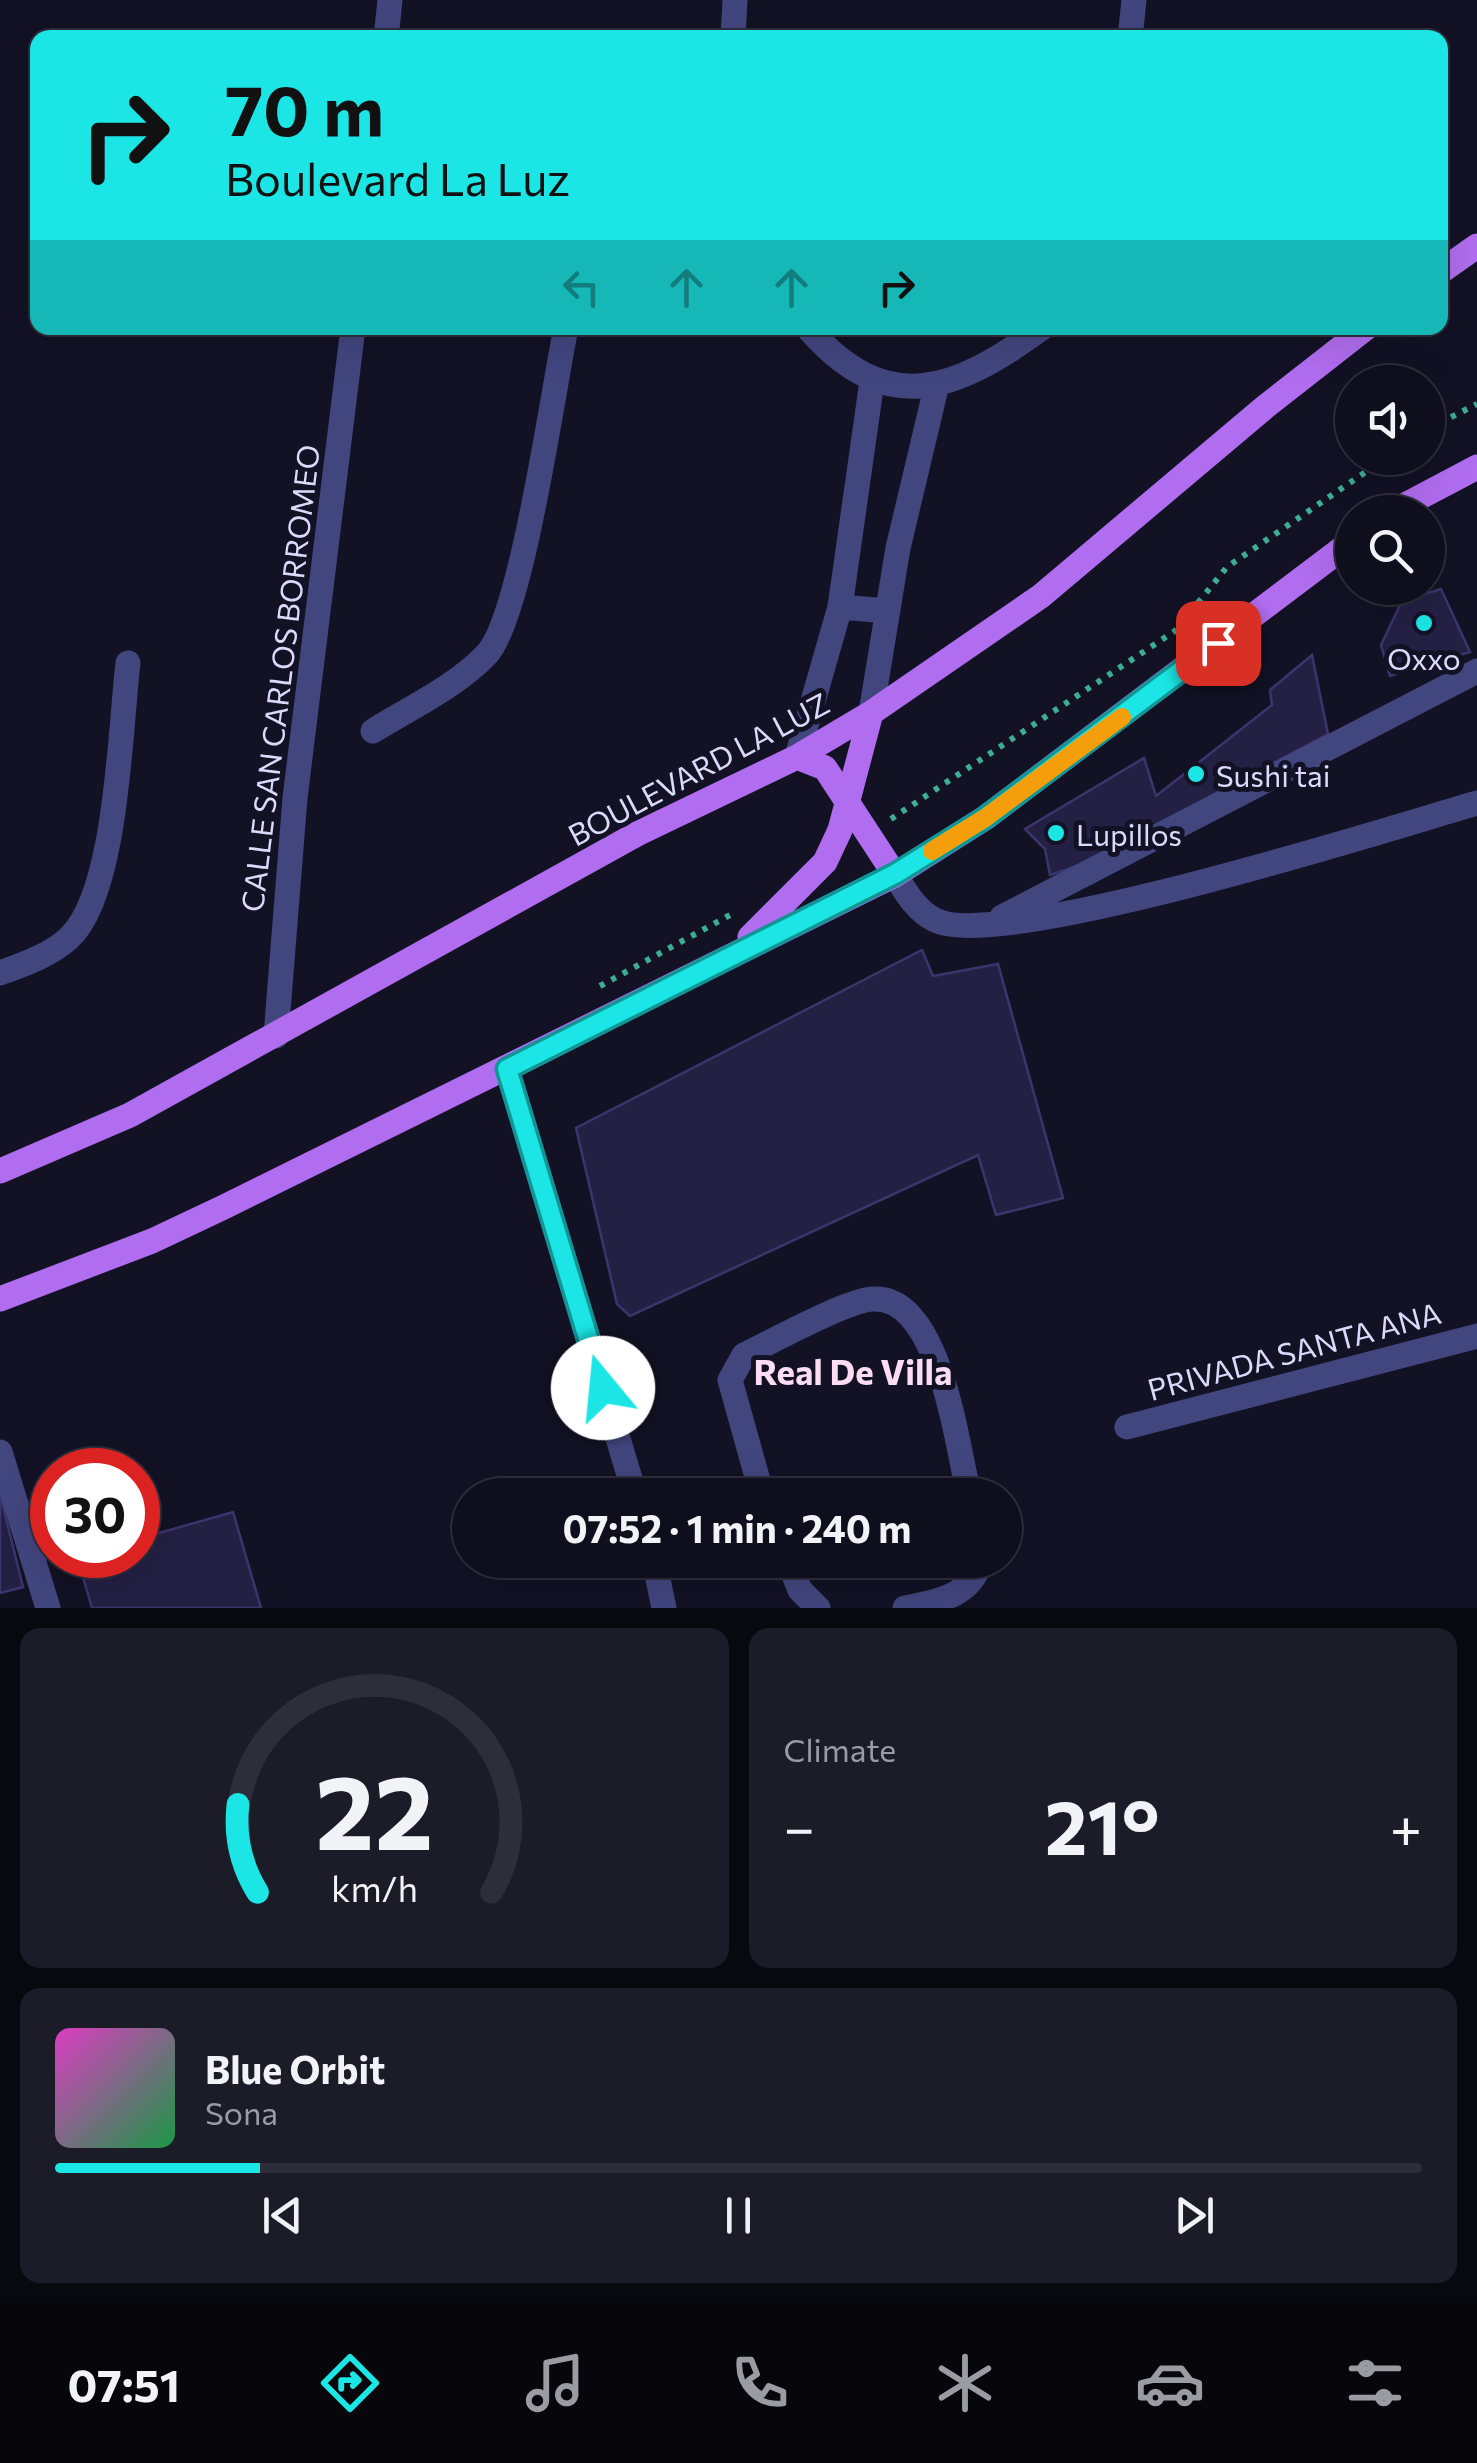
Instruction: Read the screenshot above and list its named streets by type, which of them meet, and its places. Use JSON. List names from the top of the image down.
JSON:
{
  "streets": {
    "main road": ["BOULEVARD LA LUZ"],
    "street": ["CALLE SAN CARLOS BORROMEO", "PRIVADA SANTA ANA"]
  },
  "crossings": [
    ["CALLE SAN CARLOS BORROMEO", "BOULEVARD LA LUZ"]
  ],
  "districts": ["Real De Villa"],
  "places": ["Oxxo", "Sushi tai", "Lupillos"],
  "page": {
    "turn": ["70 m", "Boulevard La Luz"],
    "limit": "30",
    "trip": "07:52 · 1 min · 240 m",
    "tile": "Climate",
    "heat": ["−", "21°", "+"],
    "song": ["Blue Orbit", "Sona"],
    "tabs": "07:51",
    "gauge": ["22", "km/h"]
  }
}
